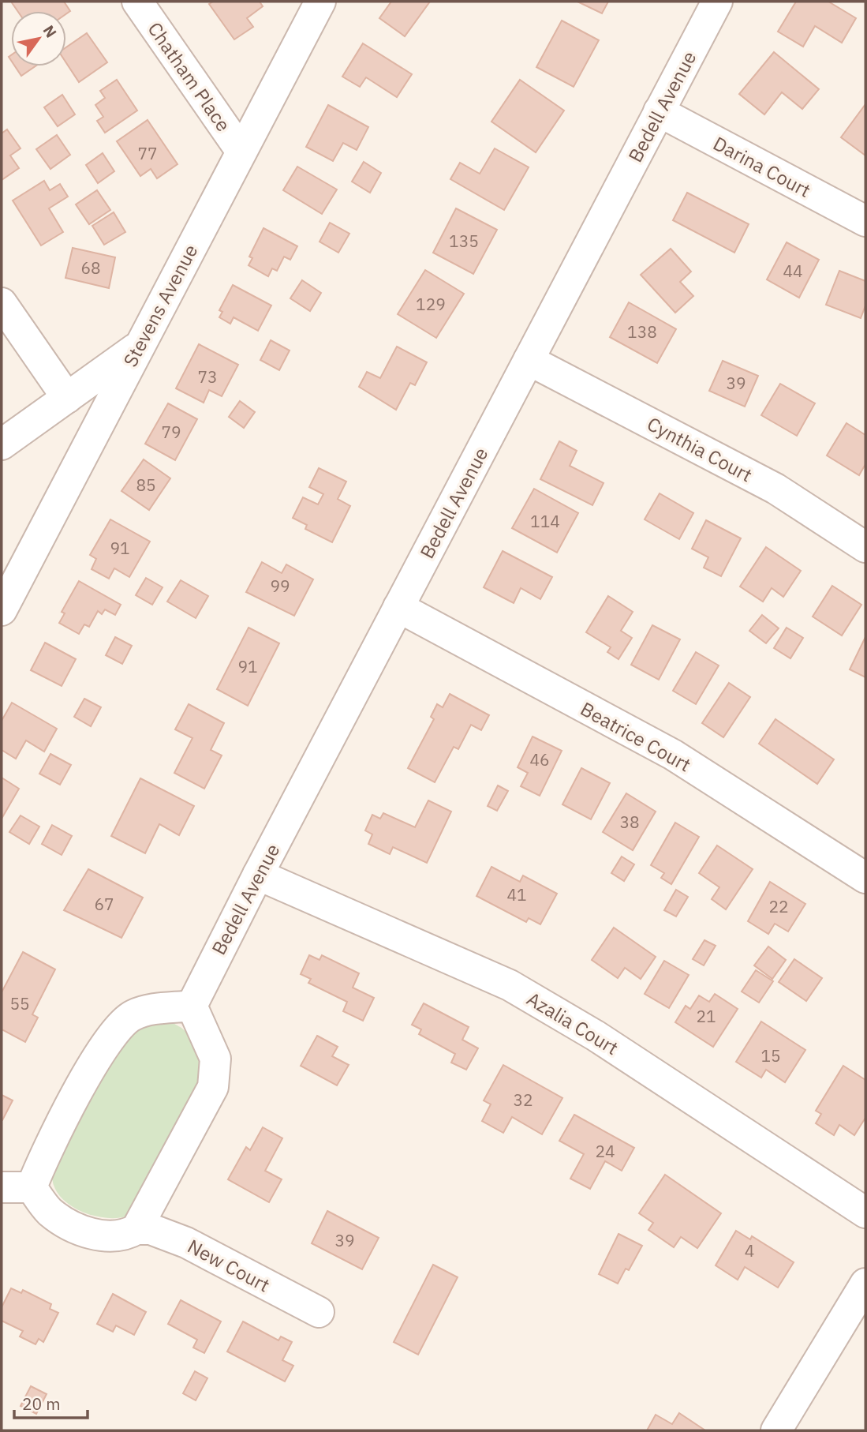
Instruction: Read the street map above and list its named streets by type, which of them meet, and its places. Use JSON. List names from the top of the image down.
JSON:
{
  "streets": {
    "street": [
      "Chatham Place",
      "Bedell Avenue",
      "Darina Court",
      "Stevens Avenue",
      "Cynthia Court",
      "Beatrice Court",
      "Azalia Court",
      "New Court"
    ]
  },
  "crossings": [
    ["Chatham Place", "Stevens Avenue"],
    ["Bedell Avenue", "Darina Court"],
    ["Bedell Avenue", "Cynthia Court"],
    ["Bedell Avenue", "Beatrice Court"],
    ["Bedell Avenue", "Azalia Court"]
  ],
  "house_numbers": [
    "77",
    "135",
    "68",
    "44",
    "129",
    "138",
    "73",
    "39",
    "79",
    "85",
    "114",
    "91",
    "99",
    "91",
    "46",
    "38",
    "41",
    "67",
    "22",
    "55",
    "21",
    "15",
    "32",
    "24",
    "39",
    "4"
  ],
  "scale_bar": "20 m",
  "north": "top right"
}
